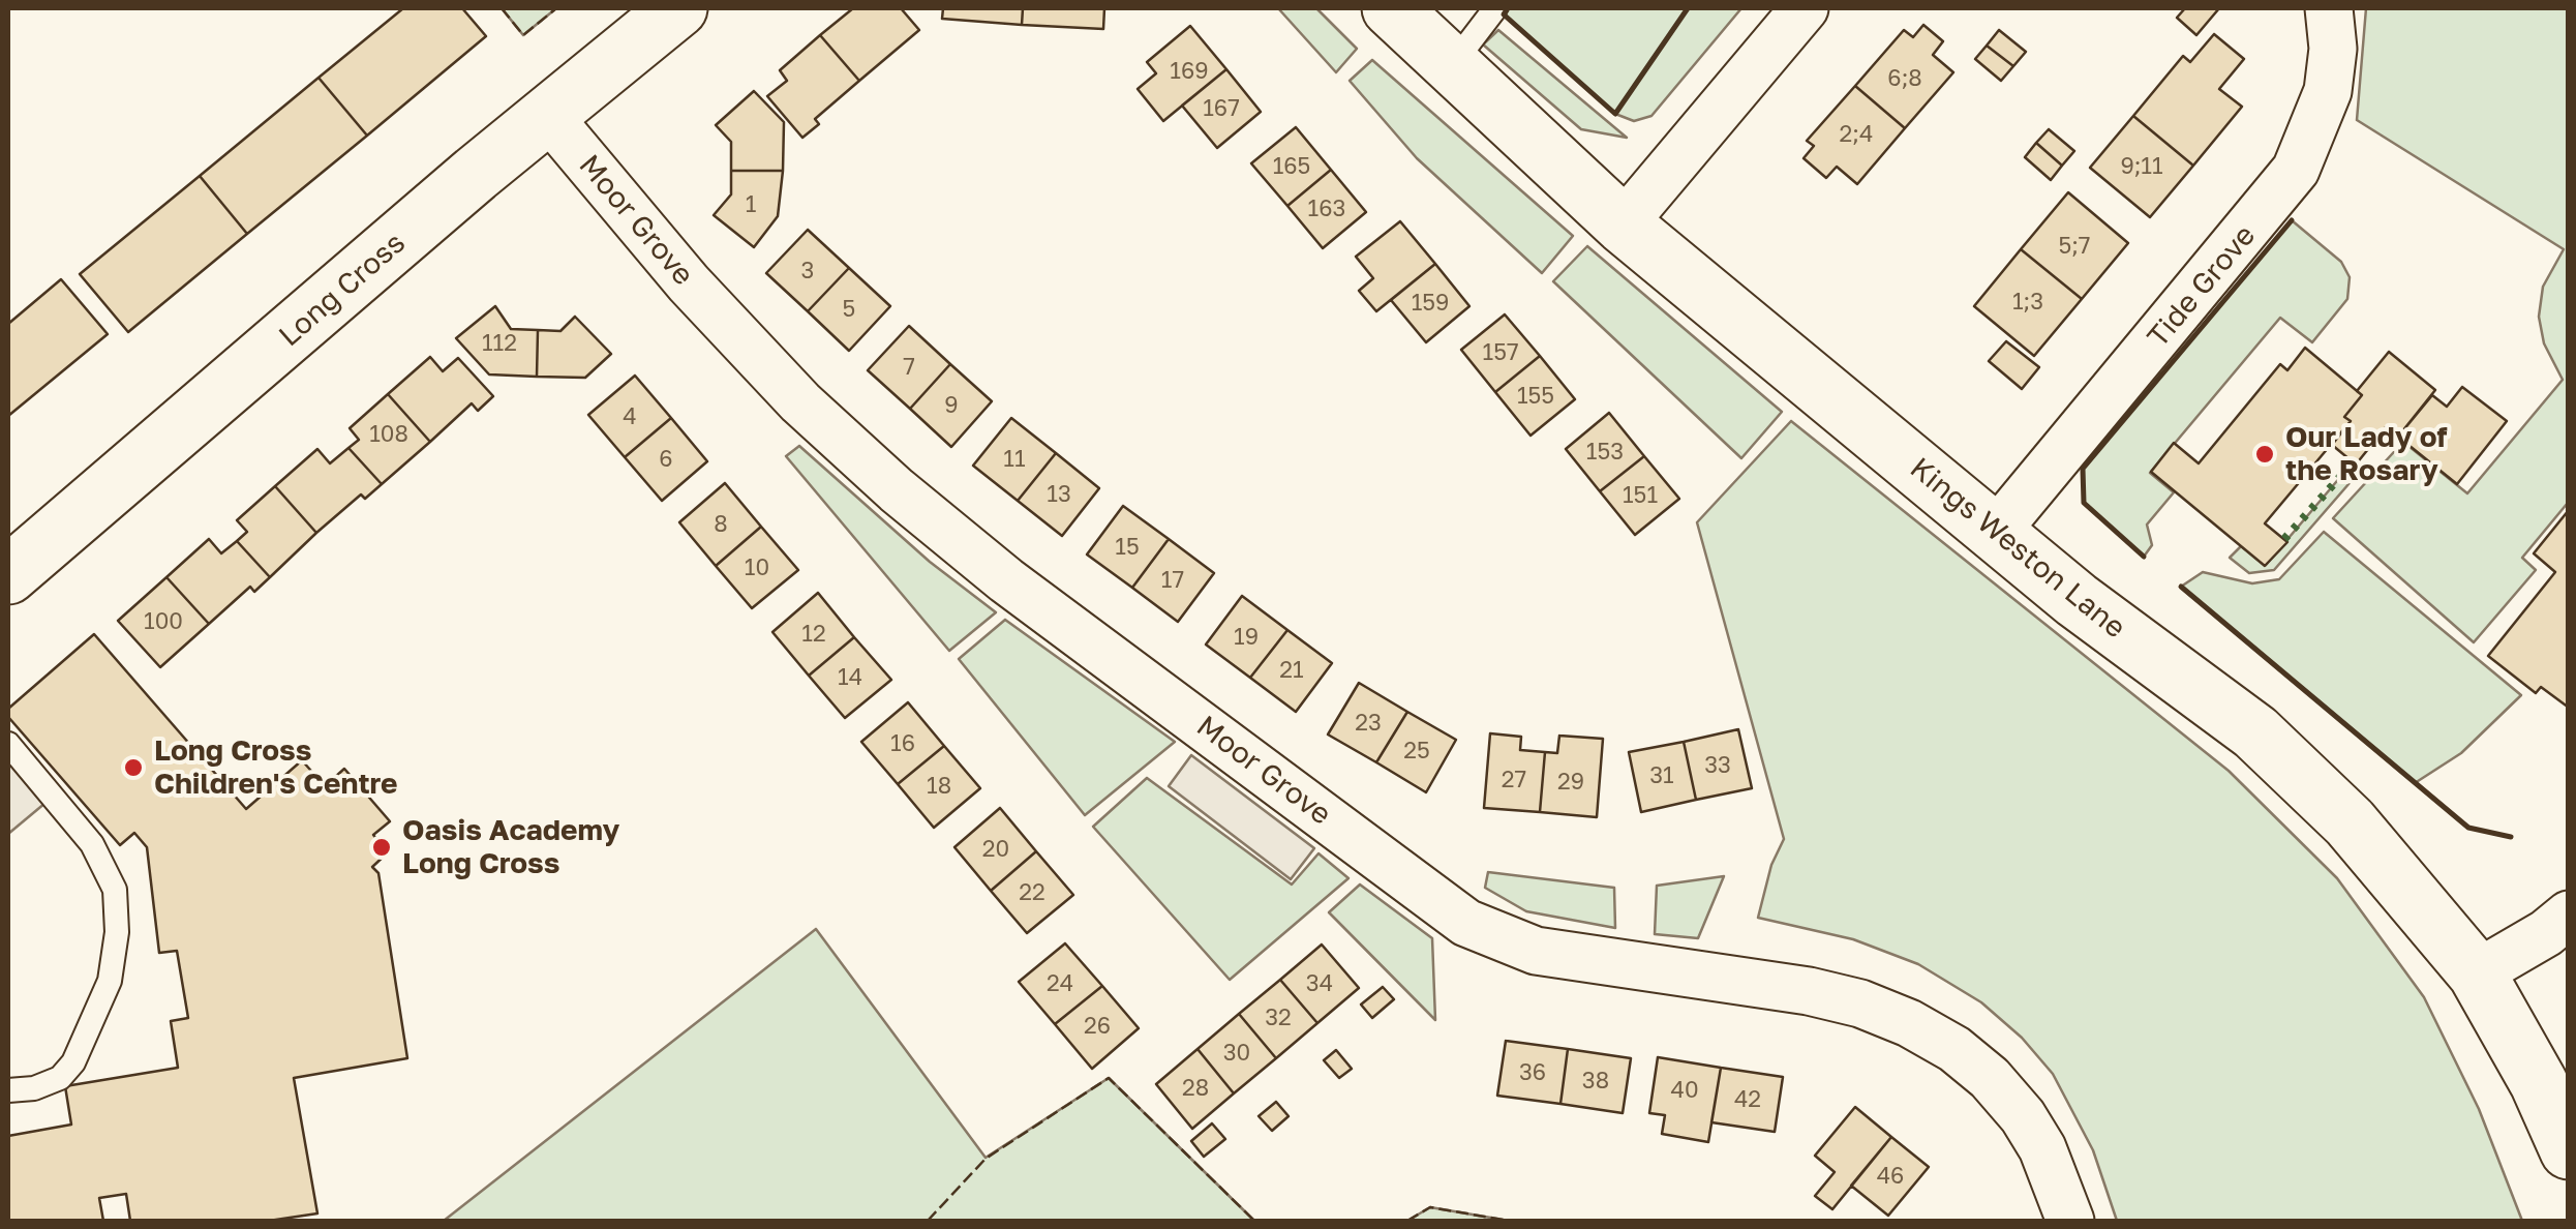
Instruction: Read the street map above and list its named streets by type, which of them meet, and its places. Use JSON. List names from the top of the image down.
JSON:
{
  "streets": {
    "street": [
      "Moor Grove",
      "Tide Grove",
      "Long Cross",
      "Kings Weston Lane"
    ]
  },
  "crossings": [
    ["Moor Grove", "Long Cross"],
    ["Tide Grove", "Kings Weston Lane"]
  ],
  "places": ["Our Lady of the Rosary", "Long Cross Children's Centre", "Oasis Academy Long Cross"],
  "house_numbers": [
    "169",
    "6;8",
    "167",
    "2;4",
    "165",
    "9;11",
    "1",
    "163",
    "5;7",
    "3",
    "1;3",
    "159",
    "5",
    "112",
    "157",
    "7",
    "155",
    "9",
    "4",
    "108",
    "153",
    "6",
    "11",
    "13",
    "151",
    "8",
    "15",
    "10",
    "17",
    "100",
    "12",
    "19",
    "21",
    "14",
    "23",
    "16",
    "25",
    "33",
    "31",
    "27",
    "29",
    "18",
    "20",
    "22",
    "24",
    "34",
    "32",
    "26",
    "30",
    "36",
    "38",
    "28",
    "40",
    "42",
    "46"
  ]
}
